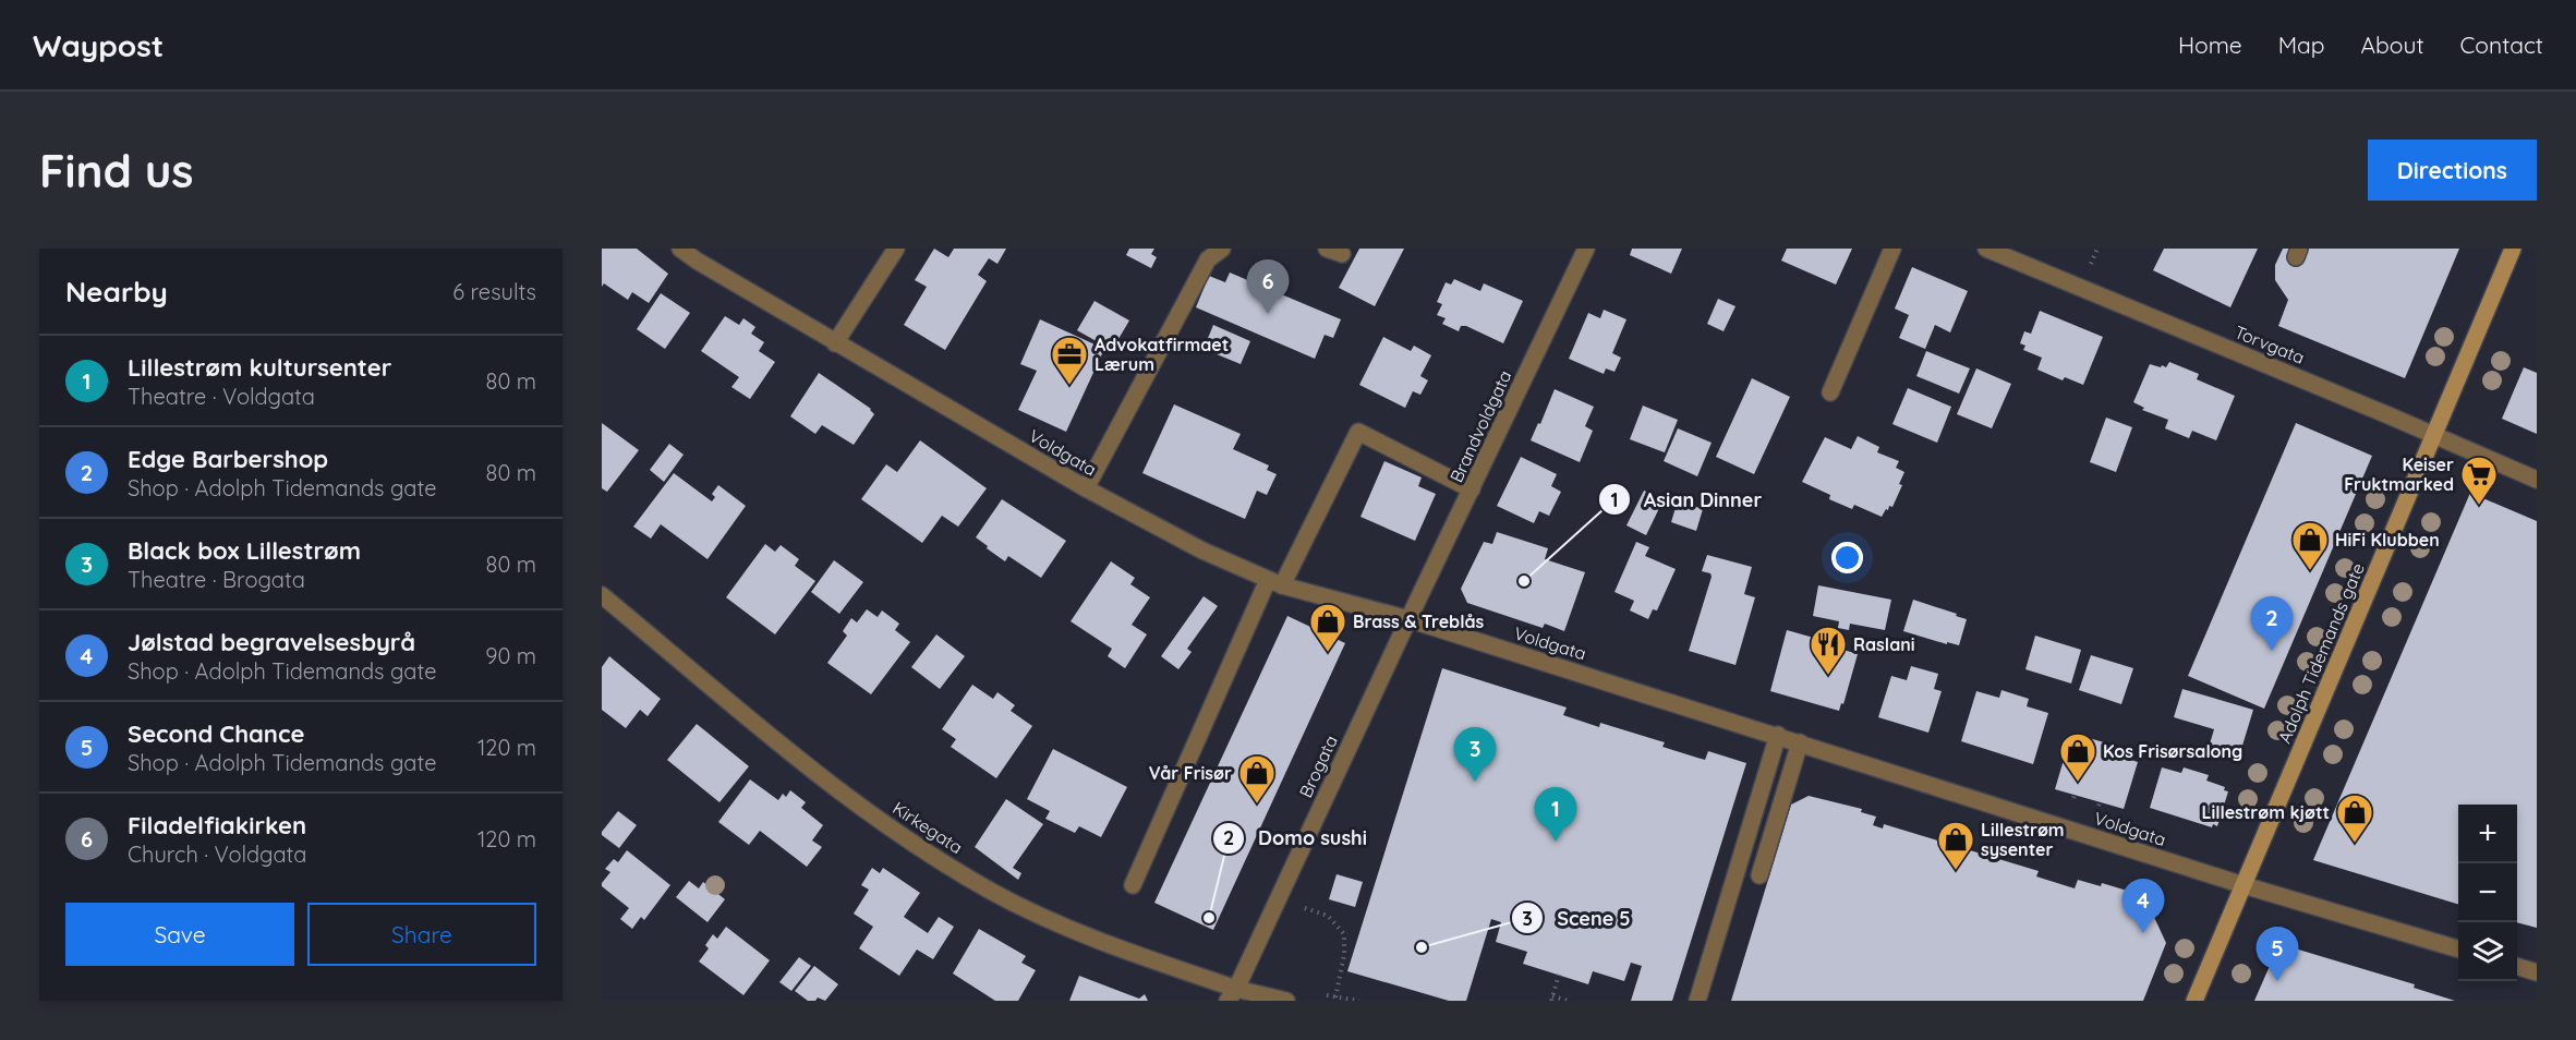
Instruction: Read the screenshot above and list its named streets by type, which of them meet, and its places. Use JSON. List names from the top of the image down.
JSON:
{
  "streets": {
    "main road": ["Adolph Tidemands gate"],
    "street": [
      "Torvgata",
      "Brandvoldgata",
      "Voldgata",
      "Brogata",
      "Kirkegata"
    ]
  },
  "crossings": [
    ["Torvgata", "Adolph Tidemands gate"],
    ["Brandvoldgata", "Voldgata"],
    ["Brandvoldgata", "Brogata"],
    ["Voldgata", "Adolph Tidemands gate"],
    ["Voldgata", "Brogata"],
    ["Brogata", "Kirkegata"]
  ],
  "places": {
    "office": ["Advokatfirmaet Lærum"],
    "supermarket": ["Keiser Fruktmarked"],
    "shop": [
      "HiFi Klubben",
      "Brass & Treblås",
      "Kos Frisørsalong",
      "Vår Frisør",
      "Lillestrøm kjøtt",
      "Lillestrøm sysenter"
    ],
    "other": ["Asian Dinner", "Domo sushi", "Scene 5"],
    "restaurant": ["Raslani"]
  },
  "page": {
    "header": "Waypost",
    "nav": [
      "Home",
      "Map",
      "About",
      "Contact"
    ],
    "buttons": [
      "Directions",
      ["Save", "Share"]
    ],
    "title": "Find us",
    "heading": ["Nearby", "6 results"],
    "pins": [
      "6",
      "2",
      "3",
      "1",
      "4",
      "5"
    ],
    "list": [
      {
        "mark": "1",
        "name": "Lillestrøm kultursenter",
        "note": "Theatre · Voldgata",
        "value": "80 m"
      },
      {
        "mark": "2",
        "name": "Edge Barbershop",
        "note": "Shop · Adolph Tidemands gate",
        "value": "80 m"
      },
      {
        "mark": "3",
        "name": "Black box Lillestrøm",
        "note": "Theatre · Brogata",
        "value": "80 m"
      },
      {
        "mark": "4",
        "name": "Jølstad begravelsesbyrå",
        "note": "Shop · Adolph Tidemands gate",
        "value": "90 m"
      },
      {
        "mark": "5",
        "name": "Second Chance",
        "note": "Shop · Adolph Tidemands gate",
        "value": "120 m"
      },
      {
        "mark": "6",
        "name": "Filadelfiakirken",
        "note": "Church · Voldgata",
        "value": "120 m"
      }
    ],
    "map_buttons": ["+", "−"]
  }
}
